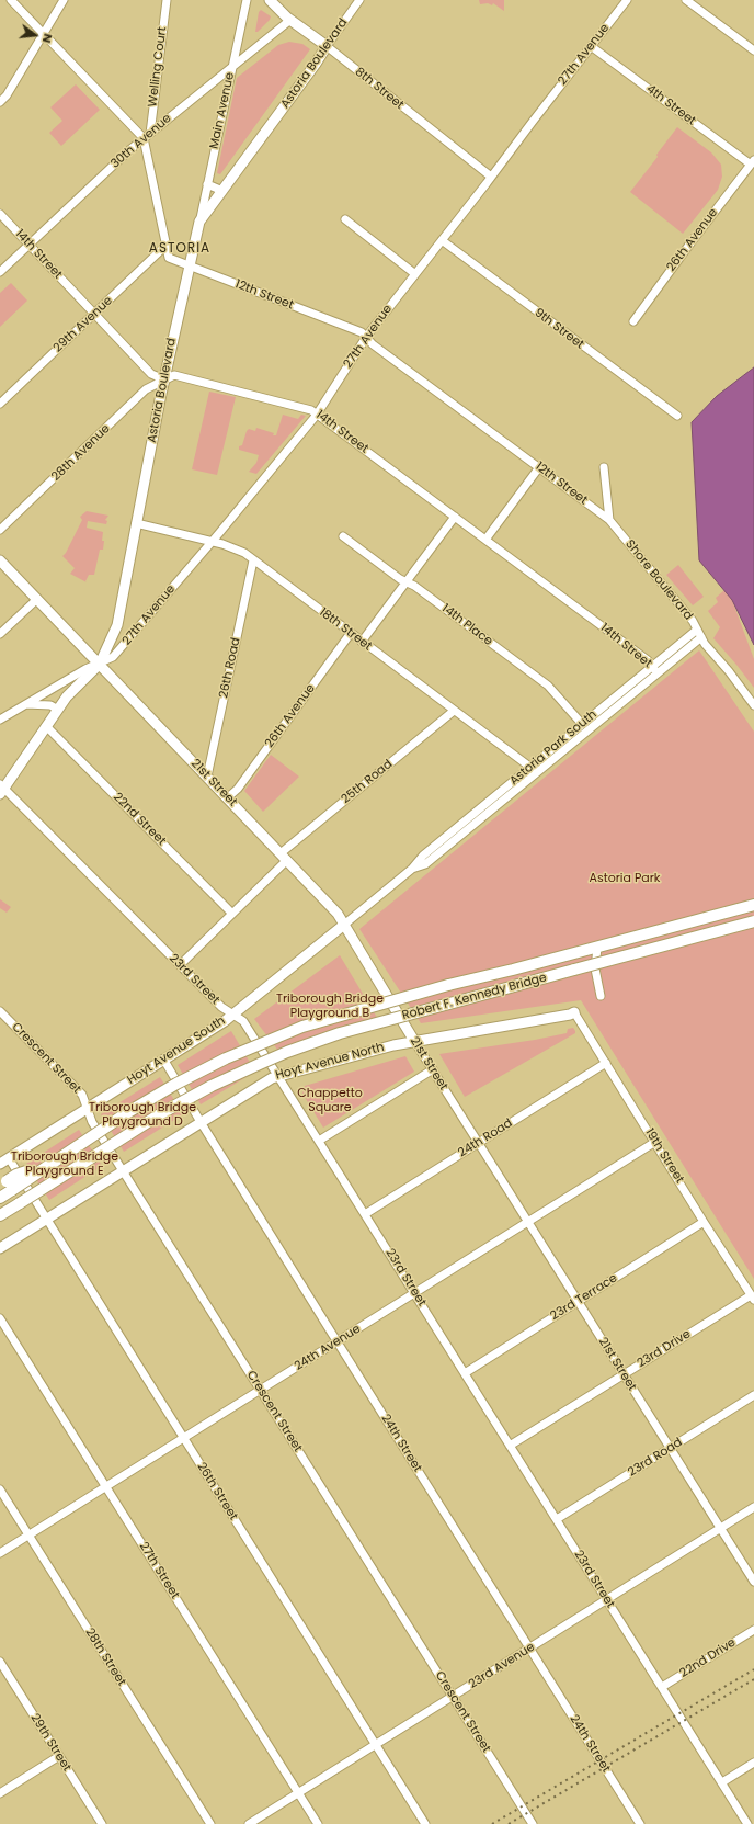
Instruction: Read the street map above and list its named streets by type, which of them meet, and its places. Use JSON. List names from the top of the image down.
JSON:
{
  "streets": {
    "highway": ["Robert F. Kennedy Bridge"],
    "main road": [
      "Astoria Boulevard",
      "8th Street",
      "21st Street",
      "Hoyt Avenue South",
      "Hoyt Avenue North"
    ],
    "street": [
      "27th Avenue",
      "Welling Court",
      "4th Street",
      "Main Avenue",
      "30th Avenue",
      "26th Avenue",
      "14th Street",
      "12th Street",
      "29th Avenue",
      "9th Street",
      "28th Avenue",
      "Shore Boulevard",
      "14th Place",
      "18th Street",
      "26th Road",
      "Astoria Park South",
      "25th Road",
      "22nd Street",
      "23rd Street",
      "Crescent Street",
      "24th Road",
      "19th Street",
      "23rd Terrace",
      "24th Avenue",
      "23rd Drive",
      "24th Street",
      "23rd Road",
      "26th Street",
      "27th Street",
      "28th Street",
      "22nd Drive",
      "23rd Avenue",
      "29th Street"
    ]
  },
  "crossings": [
    ["27th Avenue", "Astoria Boulevard"],
    ["27th Avenue", "8th Street"],
    ["27th Avenue", "4th Street"],
    ["27th Avenue", "14th Street"],
    ["27th Avenue", "12th Street"],
    ["27th Avenue", "9th Street"],
    ["27th Avenue", "18th Street"],
    ["27th Avenue", "21st Street"],
    ["Astoria Boulevard", "8th Street"],
    ["Astoria Boulevard", "Main Avenue"],
    ["Astoria Boulevard", "14th Street"],
    ["Astoria Boulevard", "12th Street"],
    ["Astoria Boulevard", "28th Avenue"],
    ["Astoria Boulevard", "18th Street"],
    ["Astoria Boulevard", "21st Street"],
    ["Astoria Boulevard", "22nd Street"],
    ["Astoria Boulevard", "23rd Street"],
    ["Welling Court", "30th Avenue"],
    ["Welling Court", "12th Street"],
    ["8th Street", "30th Avenue"],
    ["4th Street", "26th Avenue"],
    ["Main Avenue", "30th Avenue"],
    ["30th Avenue", "14th Street"],
    ["30th Avenue", "12th Street"],
    ["26th Avenue", "18th Street"],
    ["26th Avenue", "21st Street"],
    ["14th Street", "29th Avenue"],
    ["14th Street", "28th Avenue"],
    ["14th Street", "Astoria Park South"],
    ["12th Street", "29th Avenue"],
    ["12th Street", "Shore Boulevard"],
    ["Shore Boulevard", "Astoria Park South"],
    ["14th Place", "Astoria Park South"],
    ["18th Street", "26th Road"],
    ["18th Street", "Astoria Park South"],
    ["18th Street", "25th Road"],
    ["26th Road", "21st Street"],
    ["Astoria Park South", "21st Street"],
    ["Astoria Park South", "Hoyt Avenue South"],
    ["25th Road", "21st Street"],
    ["25th Road", "22nd Street"],
    ["25th Road", "23rd Street"],
    ["21st Street", "Hoyt Avenue South"],
    ["21st Street", "Hoyt Avenue North"],
    ["21st Street", "24th Road"],
    ["21st Street", "23rd Terrace"],
    ["21st Street", "24th Avenue"],
    ["21st Street", "23rd Drive"],
    ["21st Street", "23rd Road"],
    ["21st Street", "23rd Avenue"],
    ["23rd Street", "Hoyt Avenue South"],
    ["23rd Street", "Hoyt Avenue North"],
    ["23rd Street", "24th Road"],
    ["23rd Street", "23rd Terrace"],
    ["23rd Street", "24th Avenue"],
    ["23rd Street", "23rd Drive"],
    ["23rd Street", "23rd Road"],
    ["23rd Street", "22nd Drive"],
    ["23rd Street", "23rd Avenue"],
    ["Hoyt Avenue South", "Crescent Street"],
    ["Hoyt Avenue South", "24th Street"],
    ["Hoyt Avenue South", "26th Street"],
    ["Crescent Street", "Hoyt Avenue North"],
    ["Crescent Street", "24th Avenue"],
    ["Crescent Street", "23rd Avenue"],
    ["Hoyt Avenue North", "19th Street"],
    ["Hoyt Avenue North", "24th Street"],
    ["Hoyt Avenue North", "26th Street"],
    ["24th Road", "19th Street"],
    ["19th Street", "23rd Terrace"],
    ["19th Street", "24th Avenue"],
    ["19th Street", "23rd Drive"],
    ["24th Avenue", "24th Street"],
    ["24th Avenue", "26th Street"],
    ["24th Avenue", "27th Street"],
    ["24th Avenue", "28th Street"],
    ["24th Street", "23rd Avenue"],
    ["26th Street", "23rd Avenue"],
    ["27th Street", "23rd Avenue"]
  ],
  "districts": ["ASTORIA"],
  "parks": [
    "Astoria Park",
    "Triborough Bridge Playground B",
    "Chappetto Square",
    "Triborough Bridge Playground D",
    "Triborough Bridge Playground E"
  ],
  "north": "right"
}
